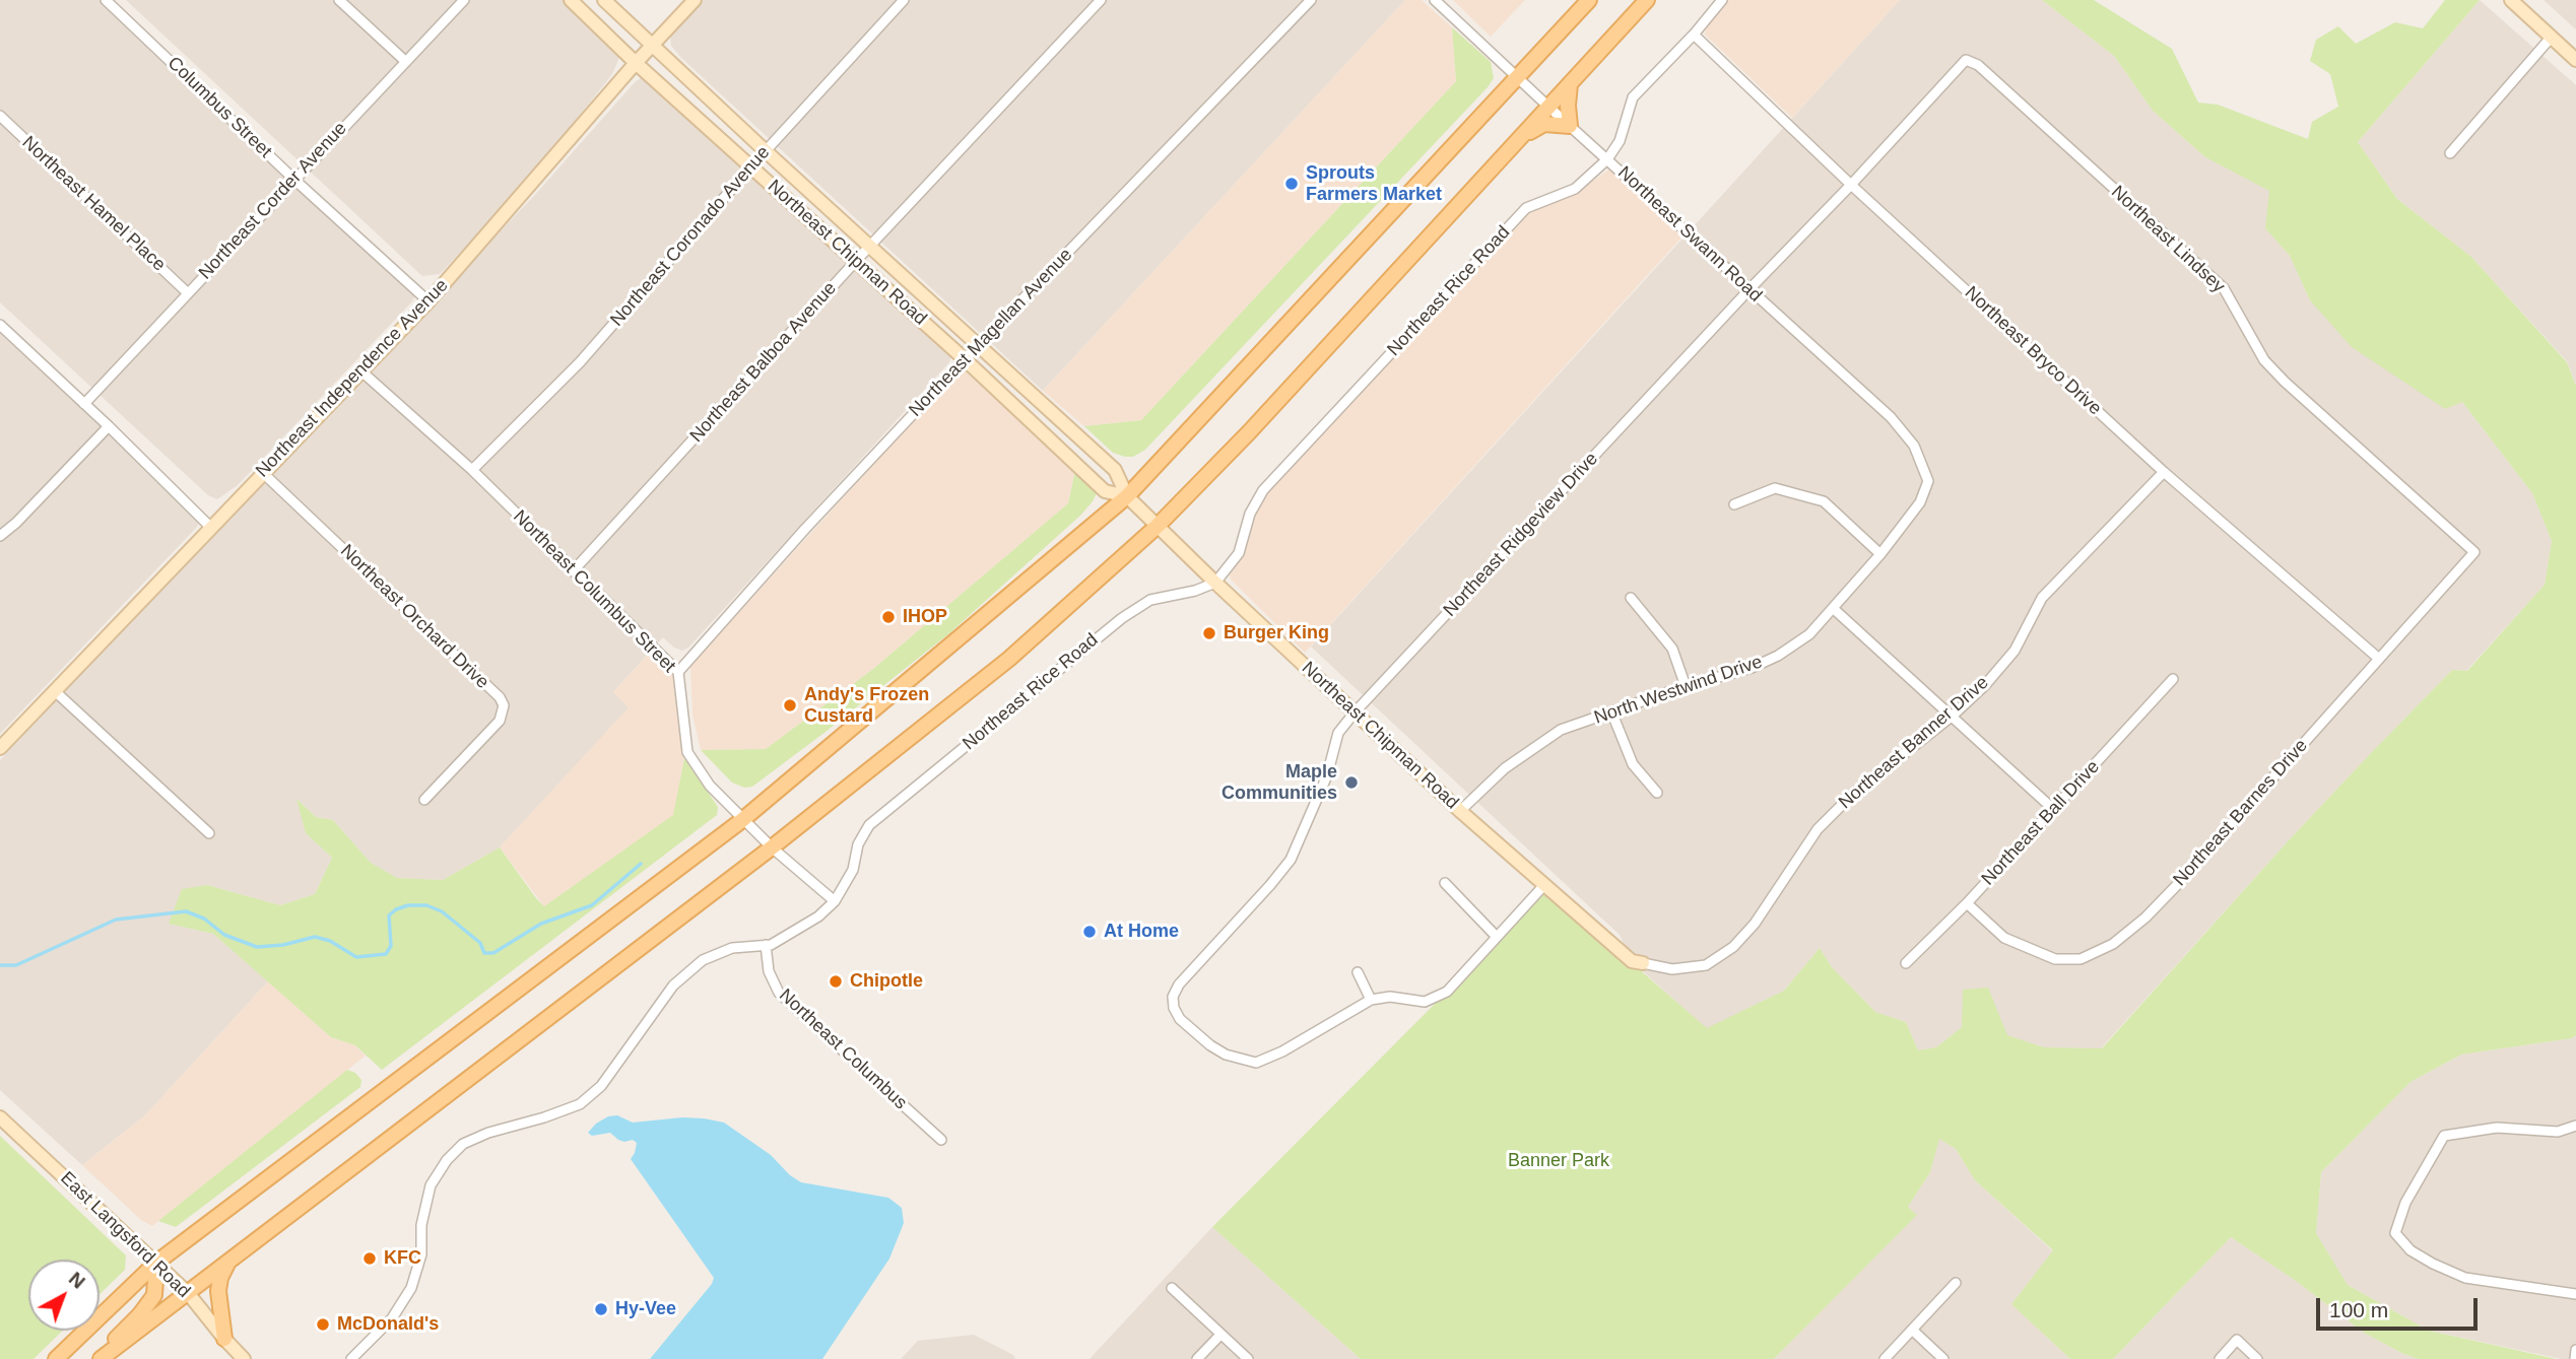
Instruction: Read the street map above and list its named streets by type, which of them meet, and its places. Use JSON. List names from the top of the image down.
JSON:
{
  "streets": {
    "street": [
      "Columbus Street",
      "Northeast Corder Avenue",
      "Northeast Hamel Place",
      "Northeast Swann Road",
      "Northeast Coronado Avenue",
      "Northeast Lindsey",
      "Northeast Chipman Road",
      "Northeast Rice Road",
      "Northeast Magellan Avenue",
      "Northeast Bryco Drive",
      "Northeast Balboa Avenue",
      "Northeast Independence Avenue",
      "Northeast Ridgeview Drive",
      "Northeast Columbus Street",
      "Northeast Orchard Drive",
      "North Westwind Drive",
      "Northeast Banner Drive",
      "Northeast Barnes Drive",
      "Northeast Ball Drive",
      "Northeast Columbus",
      "East Langsford Road"
    ]
  },
  "crossings": [
    ["Columbus Street", "Northeast Corder Avenue"],
    ["Columbus Street", "Northeast Independence Avenue"],
    ["Northeast Corder Avenue", "Northeast Hamel Place"],
    ["Northeast Swann Road", "Northeast Rice Road"],
    ["Northeast Swann Road", "Northeast Ridgeview Drive"],
    ["Northeast Swann Road", "North Westwind Drive"],
    ["Northeast Coronado Avenue", "Northeast Chipman Road"],
    ["Northeast Coronado Avenue", "Northeast Columbus Street"],
    ["Northeast Lindsey", "Northeast Ridgeview Drive"],
    ["Northeast Lindsey", "Northeast Barnes Drive"],
    ["Northeast Chipman Road", "Northeast Rice Road"],
    ["Northeast Chipman Road", "Northeast Magellan Avenue"],
    ["Northeast Chipman Road", "Northeast Balboa Avenue"],
    ["Northeast Chipman Road", "Northeast Independence Avenue"],
    ["Northeast Chipman Road", "Northeast Ridgeview Drive"],
    ["Northeast Chipman Road", "North Westwind Drive"],
    ["Northeast Chipman Road", "Northeast Banner Drive"],
    ["Northeast Rice Road", "Northeast Bryco Drive"],
    ["Northeast Rice Road", "Northeast Columbus Street"],
    ["Northeast Rice Road", "Northeast Columbus"],
    ["Northeast Magellan Avenue", "Northeast Columbus Street"],
    ["Northeast Bryco Drive", "Northeast Ridgeview Drive"],
    ["Northeast Bryco Drive", "Northeast Banner Drive"],
    ["Northeast Bryco Drive", "Northeast Barnes Drive"],
    ["Northeast Balboa Avenue", "Northeast Columbus Street"],
    ["Northeast Independence Avenue", "Northeast Columbus Street"],
    ["Northeast Independence Avenue", "Northeast Orchard Drive"],
    ["Northeast Barnes Drive", "Northeast Ball Drive"]
  ],
  "parks": ["Banner Park"],
  "places": [
    "Sprouts Farmers Market",
    "IHOP",
    "Burger King",
    "Andy's Frozen Custard",
    "Maple Communities",
    "At Home",
    "Chipotle",
    "KFC",
    "Hy-Vee",
    "McDonald's"
  ],
  "scale_bar": "100 m",
  "north": "top right"
}
